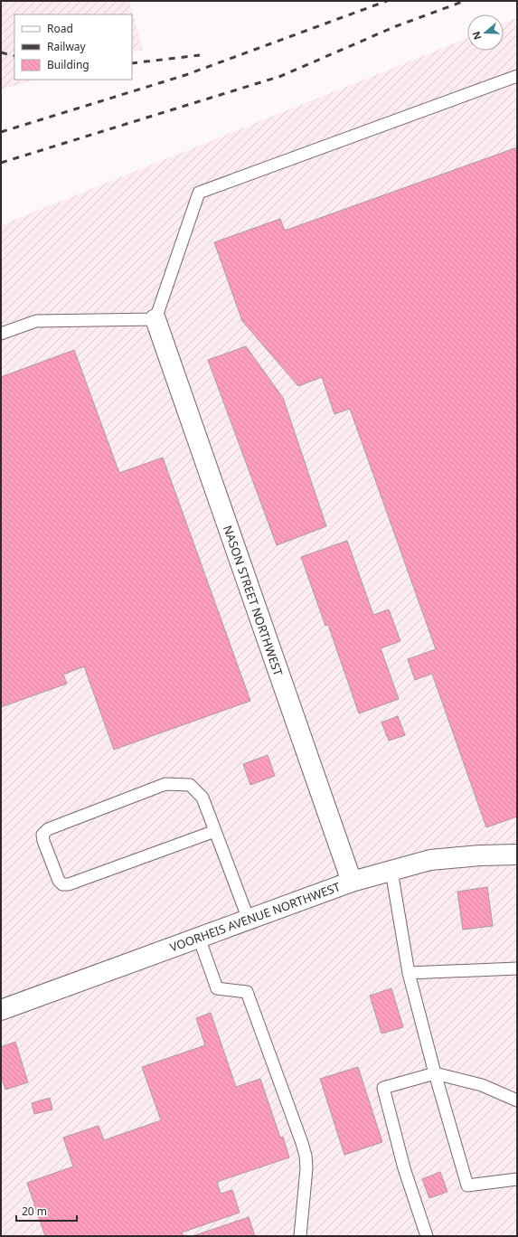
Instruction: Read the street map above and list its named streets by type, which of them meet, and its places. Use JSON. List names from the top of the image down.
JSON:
{
  "streets": {
    "street": ["NASON STREET NORTHWEST", "VOORHEIS AVENUE NORTHWEST"]
  },
  "crossings": [
    ["NASON STREET NORTHWEST", "VOORHEIS AVENUE NORTHWEST"]
  ],
  "legend": ["Road", "Railway", "Building"],
  "scale_bar": "20 m",
  "north": "left"
}
